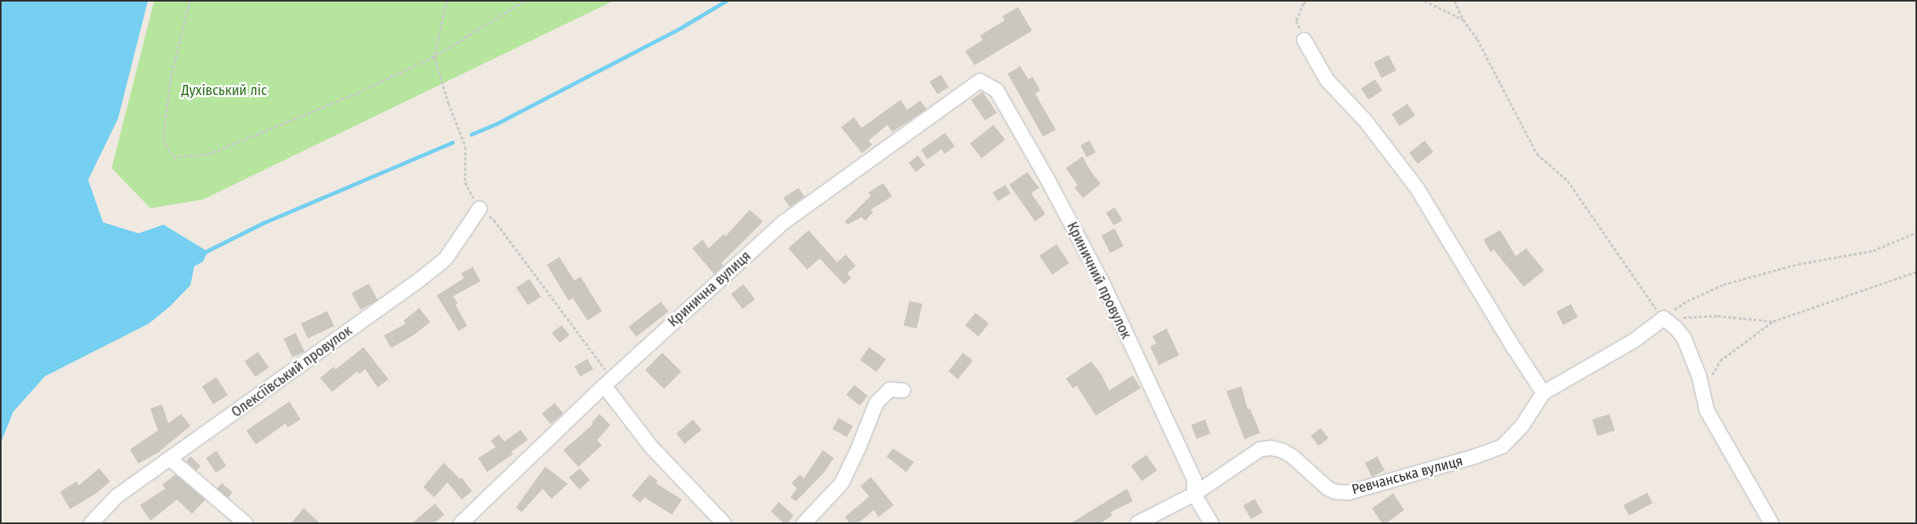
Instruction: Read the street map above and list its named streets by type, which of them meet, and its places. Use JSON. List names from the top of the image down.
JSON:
{
  "streets": {
    "street": [
      "Криничний провулок",
      "Кринична вулиця",
      "Олексіївський провулок",
      "Ревчанська вулиця"
    ]
  },
  "crossings": [
    ["Криничний провулок", "Кринична вулиця"],
    ["Криничний провулок", "Ревчанська вулиця"]
  ],
  "parks": ["Духівський ліс"]
}
